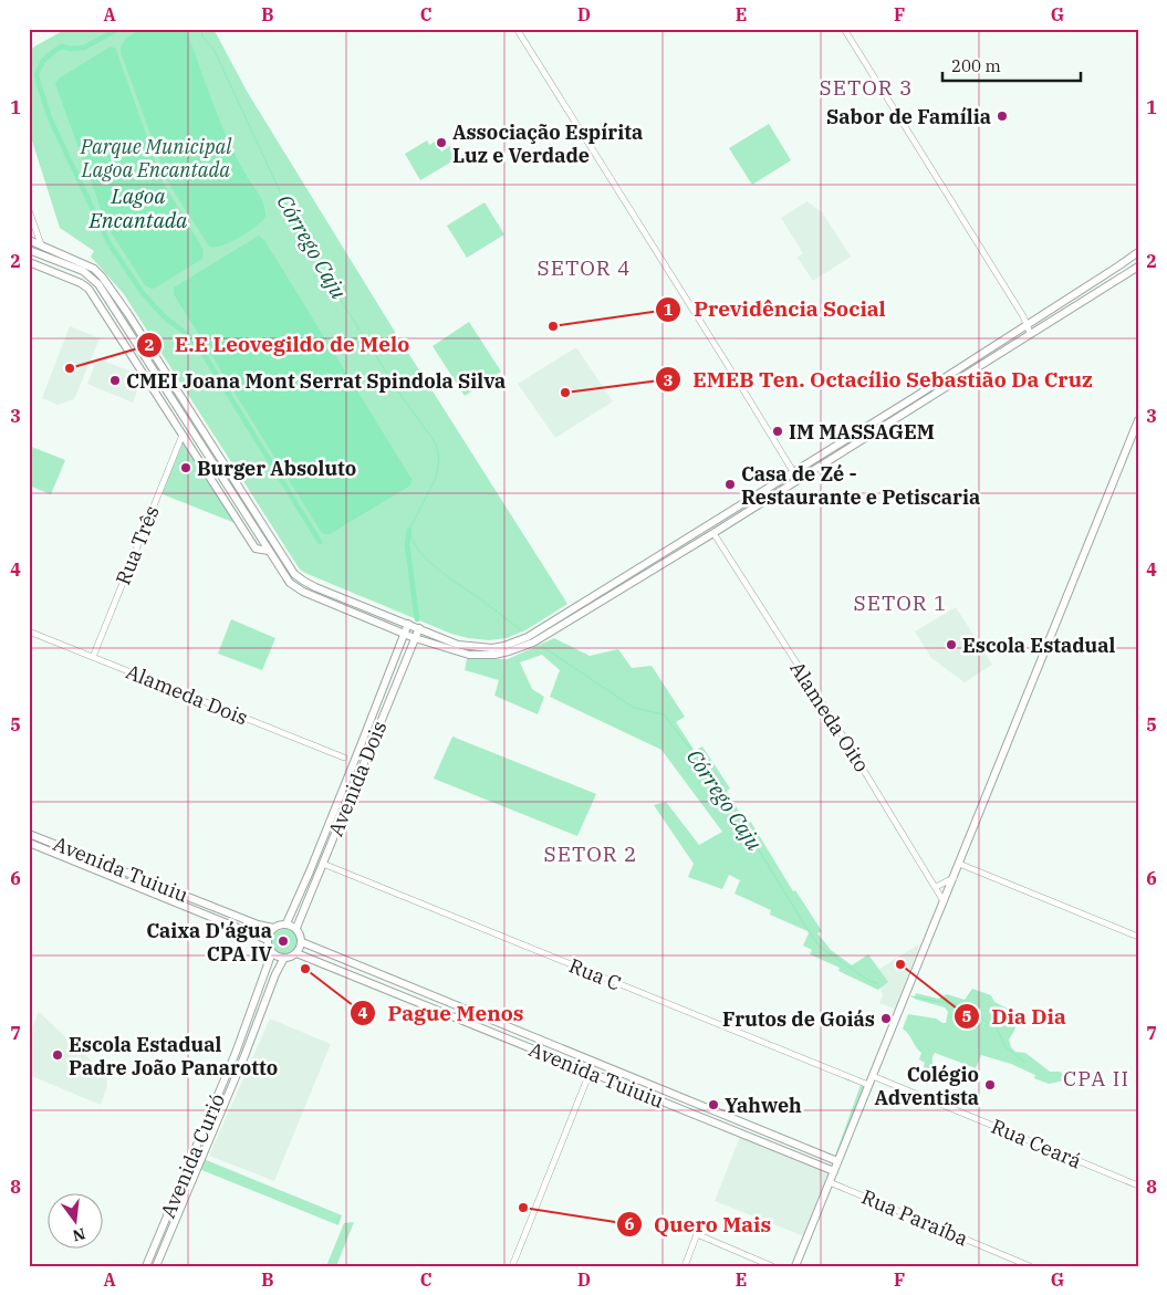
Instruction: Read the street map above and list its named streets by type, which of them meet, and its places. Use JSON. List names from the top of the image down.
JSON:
{
  "streets": {
    "main road": ["Avenida Dois", "Avenida Tuiuiu", "Avenida Curió"],
    "street": [
      "Rua Três",
      "Alameda Dois",
      "Alameda Oito",
      "Rua C",
      "Rua Ceará",
      "Rua Paraíba"
    ]
  },
  "crossings": [
    ["Rua Três", "Alameda Dois"],
    ["Avenida Dois", "Avenida Tuiuiu"],
    ["Avenida Dois", "Rua C"],
    ["Avenida Dois", "Avenida Curió"],
    ["Avenida Tuiuiu", "Avenida Curió"]
  ],
  "districts": [
    "SETOR 3",
    "SETOR 4",
    "SETOR 1",
    "SETOR 2",
    "CPA II"
  ],
  "water": ["Lagoa Encantada", "Córrego Caju"],
  "parks": ["Parque Municipal Lagoa Encantada"],
  "places": [
    "Sabor de Família",
    "Associação Espírita Luz e Verdade",
    "Previdência Social",
    "E.E Leovegildo de Melo",
    "CMEI Joana Mont Serrat Spindola Silva",
    "EMEB Ten. Octacílio Sebastião Da Cruz",
    "IM MASSAGEM",
    "Burger Absoluto",
    "Casa de Zé - Restaurante e Petiscaria",
    "Escola Estadual",
    "Caixa D'água CPA IV",
    "Dia Dia",
    "Pague Menos",
    "Frutos de Goiás",
    "Escola Estadual Padre João Panarotto",
    "Colégio Adventista",
    "Yahweh",
    "Quero Mais"
  ],
  "scale_bar": "200 m",
  "north": "bottom",
  "grid": {
    "columns": [
      "A",
      "B",
      "C",
      "D",
      "E",
      "F",
      "G"
    ],
    "rows": [
      "1",
      "2",
      "3",
      "4",
      "5",
      "6",
      "7",
      "8"
    ]
  }
}
